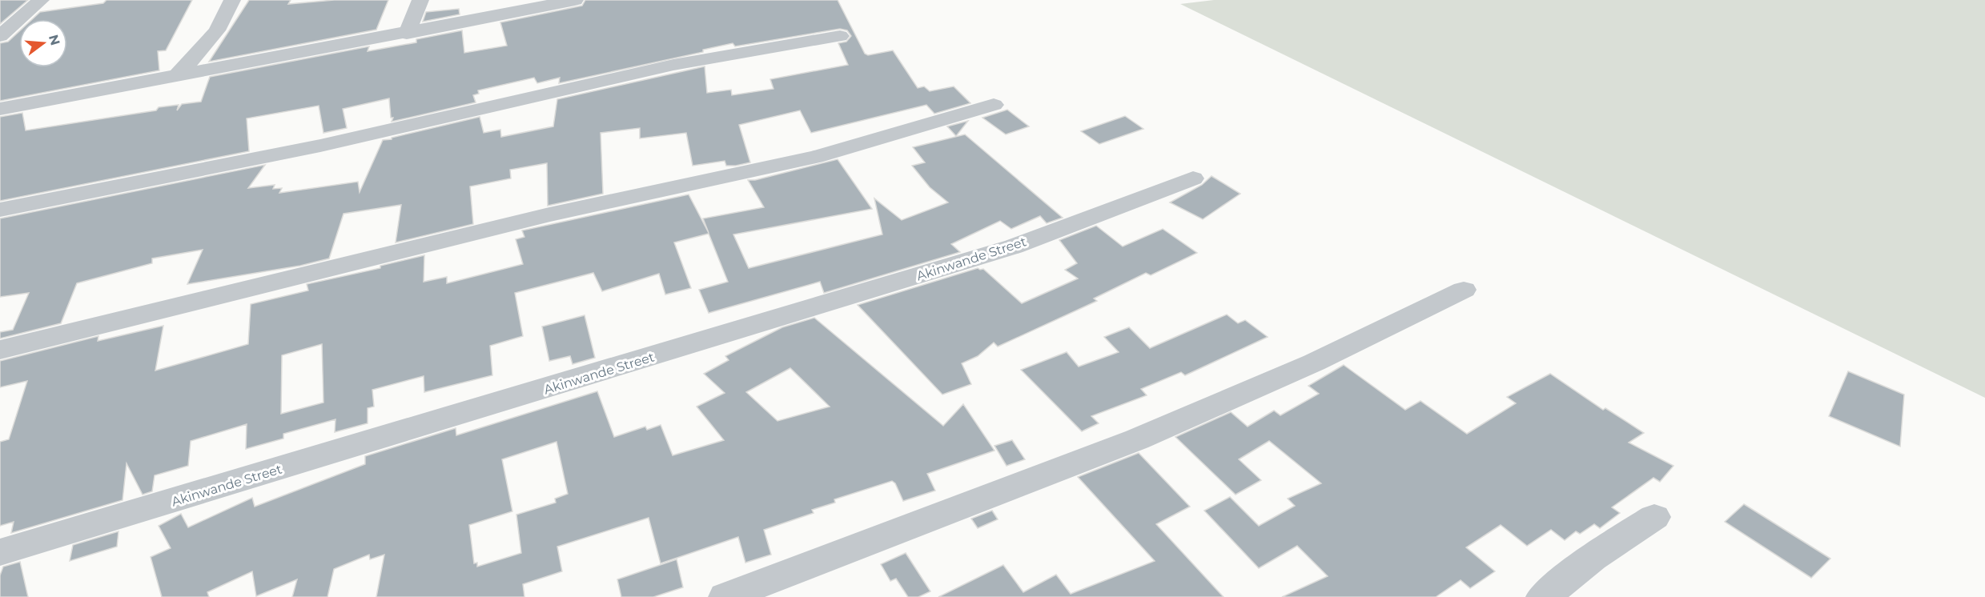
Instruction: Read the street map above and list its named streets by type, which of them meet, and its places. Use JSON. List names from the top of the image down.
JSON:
{
  "streets": {
    "street": ["Akinwande Street"]
  },
  "north": "right"
}
